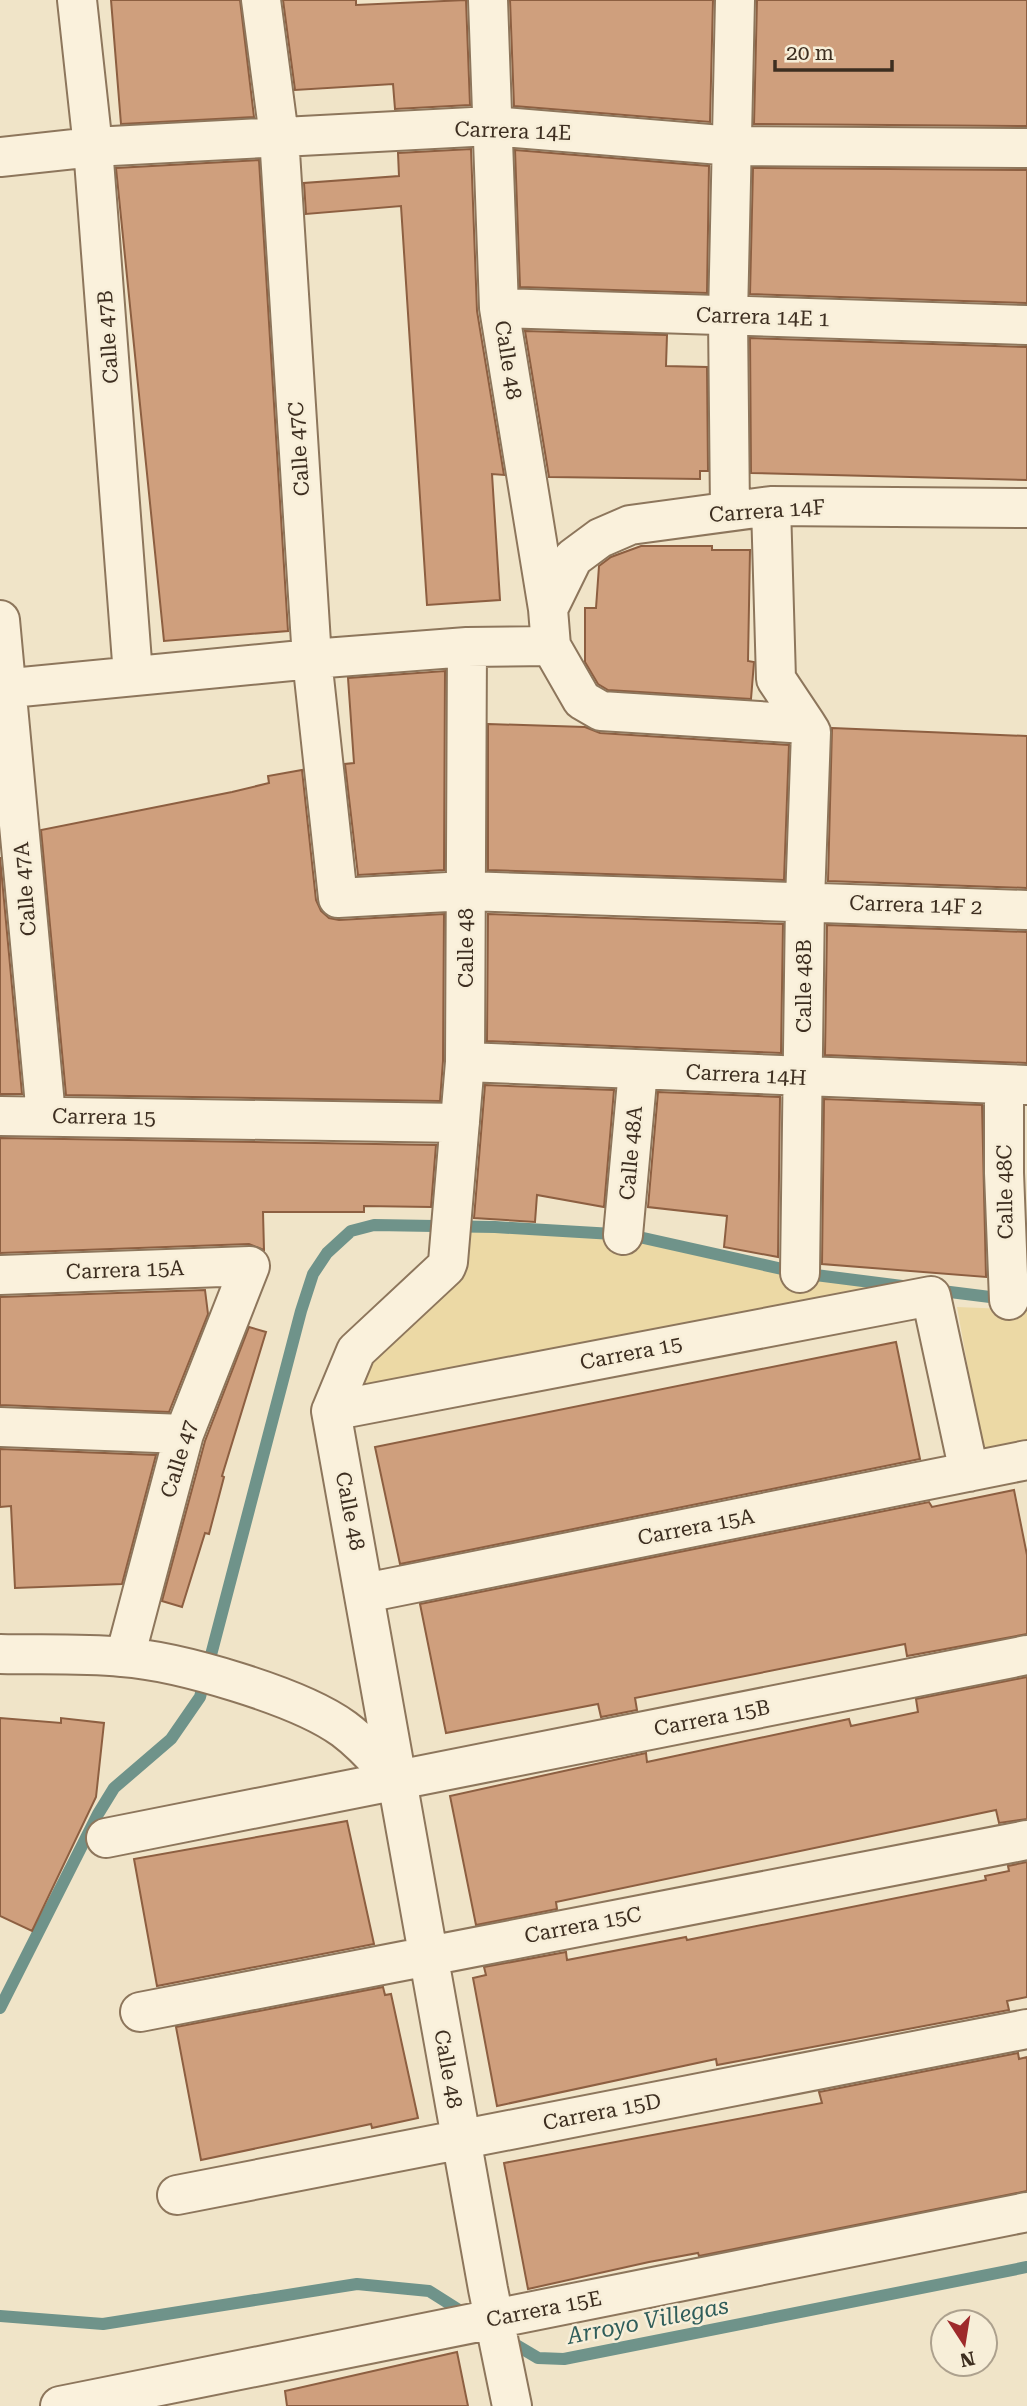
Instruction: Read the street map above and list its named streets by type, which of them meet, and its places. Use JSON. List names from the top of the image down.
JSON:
{
  "streets": {
    "street": [
      "Carrera 14E",
      "Carrera 14E 1",
      "Calle 47B",
      "Calle 48",
      "Calle 47C",
      "Carrera 14F",
      "Calle 47A",
      "Carrera 14F 2",
      "Calle 48B",
      "Carrera 14H",
      "Carrera 15",
      "Calle 48A",
      "Calle 48C",
      "Carrera 15A",
      "Calle 47",
      "Carrera 15B",
      "Carrera 15C",
      "Carrera 15D",
      "Carrera 15E"
    ]
  },
  "crossings": [
    ["Carrera 14E", "Calle 47B"],
    ["Carrera 14E", "Calle 48"],
    ["Carrera 14E", "Calle 47C"],
    ["Carrera 14E 1", "Calle 48"],
    ["Calle 48", "Carrera 14F"],
    ["Calle 48", "Carrera 14F 2"],
    ["Calle 48", "Calle 48B"],
    ["Calle 48", "Carrera 14H"],
    ["Calle 48", "Carrera 15"],
    ["Calle 48", "Carrera 15A"],
    ["Calle 48", "Carrera 15B"],
    ["Calle 48", "Carrera 15C"],
    ["Calle 48", "Carrera 15D"],
    ["Calle 48", "Carrera 15E"],
    ["Calle 47C", "Carrera 14F 2"],
    ["Calle 47A", "Carrera 15"],
    ["Carrera 14F 2", "Calle 48B"],
    ["Calle 48B", "Carrera 14H"],
    ["Carrera 14H", "Calle 48A"],
    ["Carrera 14H", "Calle 48C"],
    ["Carrera 15", "Carrera 15A"],
    ["Carrera 15A", "Calle 47"]
  ],
  "water": ["Arroyo Villegas"],
  "scale_bar": "20 m",
  "north": "bottom"
}
